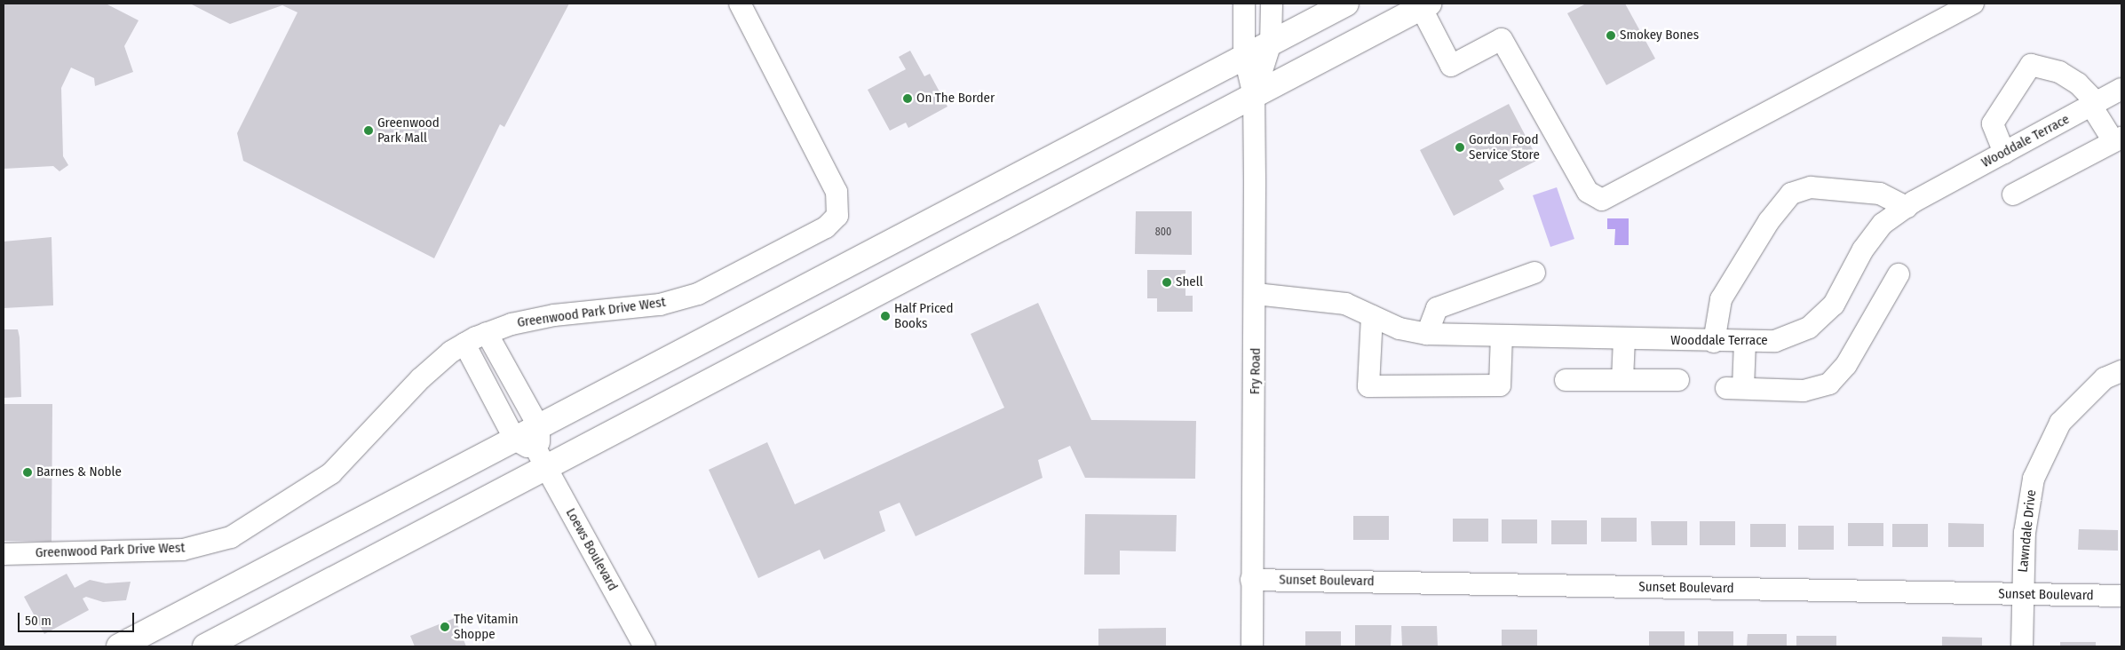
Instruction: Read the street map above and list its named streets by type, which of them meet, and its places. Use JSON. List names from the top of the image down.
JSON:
{
  "streets": {
    "street": [
      "Wooddale Terrace",
      "Greenwood Park Drive West",
      "Fry Road",
      "Lawndale Drive",
      "Loews Boulevard",
      "Sunset Boulevard"
    ]
  },
  "crossings": [
    ["Wooddale Terrace", "Fry Road"],
    ["Fry Road", "Sunset Boulevard"],
    ["Lawndale Drive", "Sunset Boulevard"]
  ],
  "places": [
    "Smokey Bones",
    "On The Border",
    "Greenwood Park Mall",
    "Gordon Food Service Store",
    "Shell",
    "Half Priced Books",
    "Barnes & Noble",
    "The Vitamin Shoppe"
  ],
  "house_numbers": ["800"],
  "scale_bar": "50 m"
}
